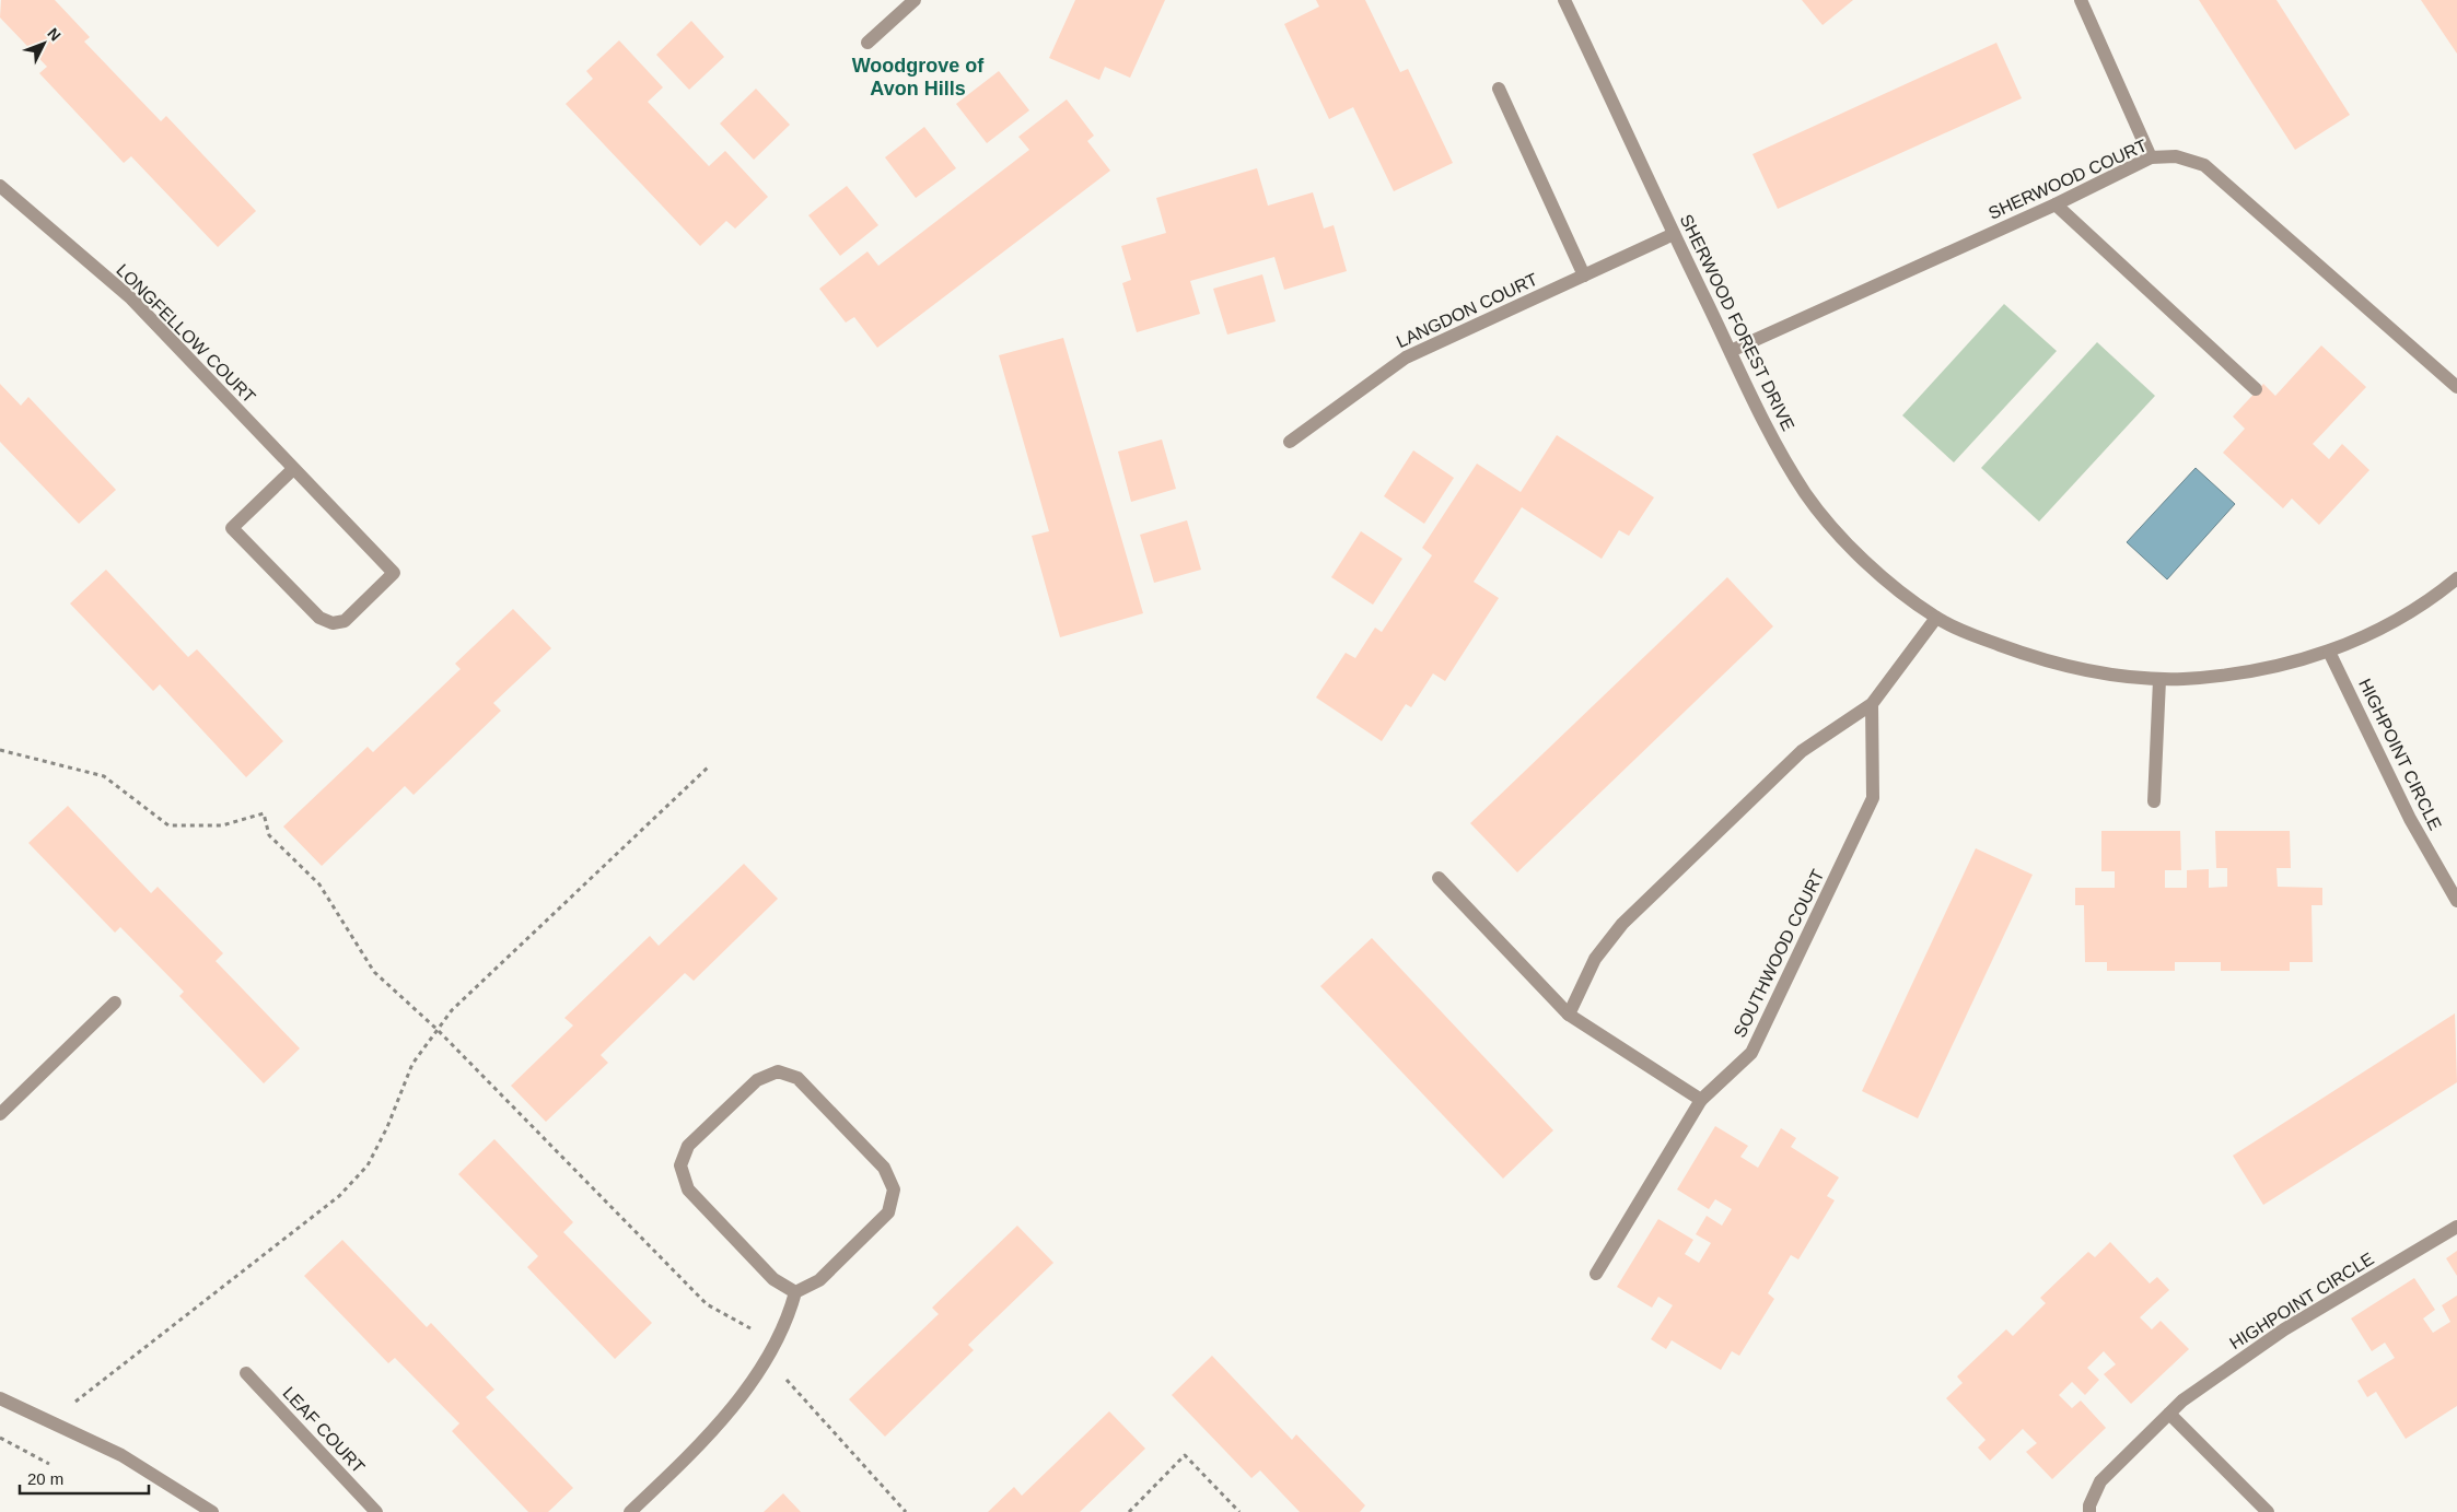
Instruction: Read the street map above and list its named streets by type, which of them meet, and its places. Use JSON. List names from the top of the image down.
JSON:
{
  "streets": {
    "street": [
      "SHERWOOD COURT",
      "LANGDON COURT",
      "SHERWOOD FOREST DRIVE",
      "LONGFELLOW COURT",
      "HIGHPOINT CIRCLE",
      "SOUTHWOOD COURT",
      "LEAF COURT"
    ]
  },
  "crossings": [
    ["SHERWOOD COURT", "SHERWOOD FOREST DRIVE"],
    ["LANGDON COURT", "SHERWOOD FOREST DRIVE"],
    ["SHERWOOD FOREST DRIVE", "HIGHPOINT CIRCLE"]
  ],
  "districts": ["Woodgrove of Avon Hills"],
  "scale_bar": "20 m",
  "north": "top right"
}
